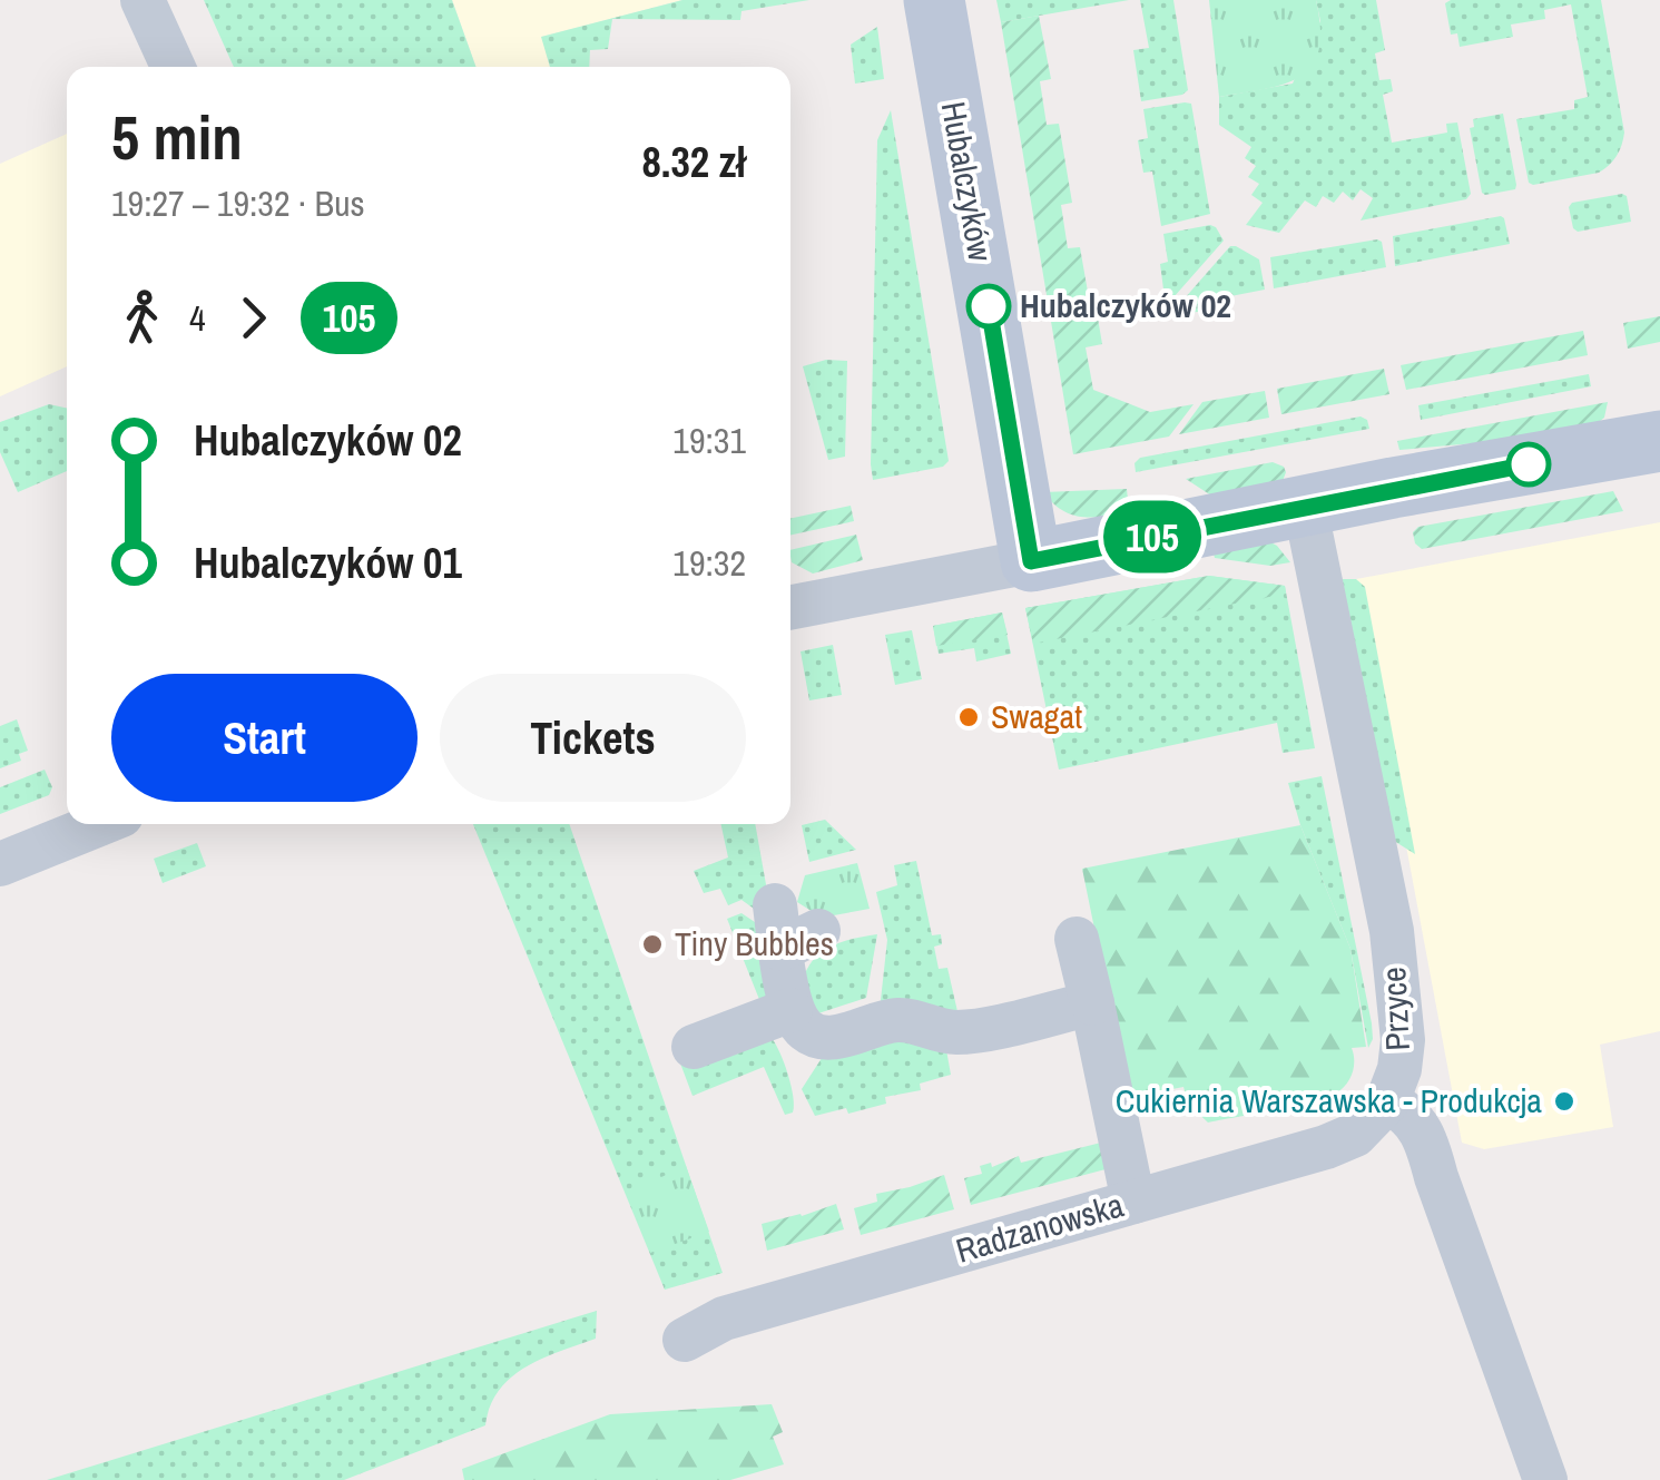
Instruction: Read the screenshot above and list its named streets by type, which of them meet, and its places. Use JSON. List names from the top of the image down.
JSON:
{
  "streets": {
    "street": ["Hubalczyków", "Przyce", "Radzanowska"]
  },
  "crossings": [
    ["Przyce", "Radzanowska"]
  ],
  "places": [
    "Hubalczyków 02",
    "Swagat",
    "Tiny Bubbles",
    "Cukiernia Warszawska - Produkcja"
  ],
  "lines": ["bus line 105"],
  "page": {
    "on_map": "105",
    "heading": ["5 min", "19:27 – 19:32 · Bus", "8.32 zł"],
    "legs": ["4", "105"],
    "list": [
      {
        "name": "Hubalczyków 02",
        "value": "19:31"
      },
      {
        "name": "Hubalczyków 01",
        "value": "19:32"
      }
    ],
    "buttons": ["Start", "Tickets"]
  }
}
